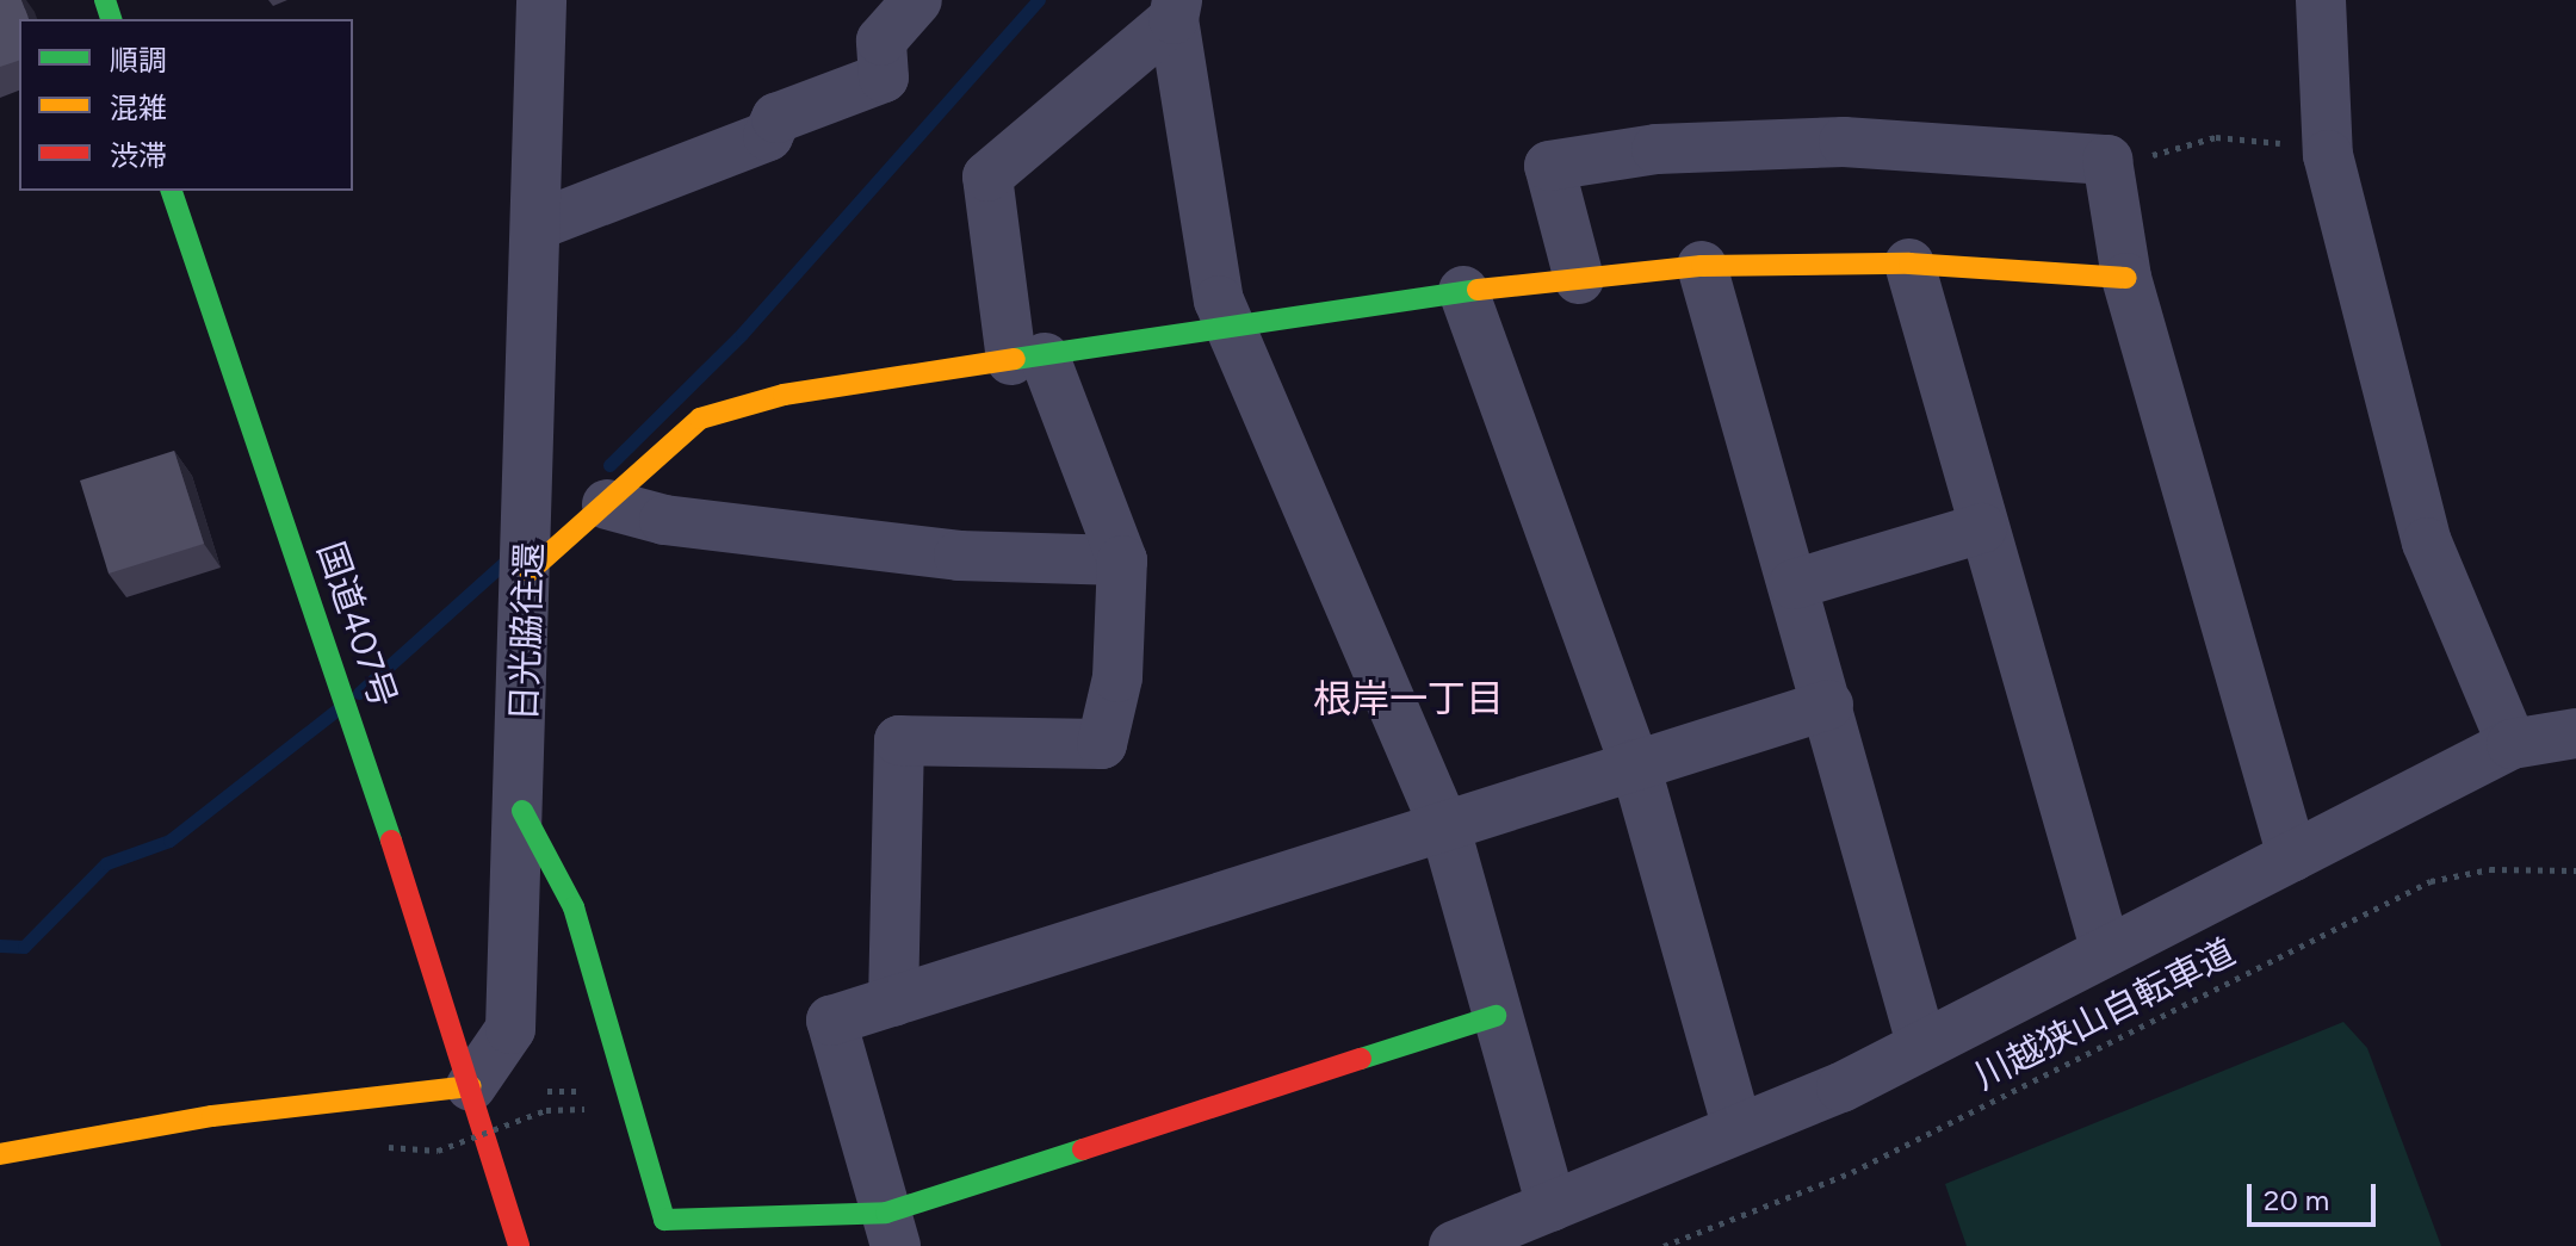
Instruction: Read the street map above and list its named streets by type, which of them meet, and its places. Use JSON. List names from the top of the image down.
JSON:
{
  "streets": {
    "main road": ["国道407号"],
    "street": ["日光脇往還"],
    "path": ["川越狭山自転車道"]
  },
  "crossings": [
    ["国道407号", "日光脇往還"]
  ],
  "districts": ["根岸一丁目"],
  "legend": ["順調", "混雑", "渋滞"],
  "scale_bar": "20 m"
}
